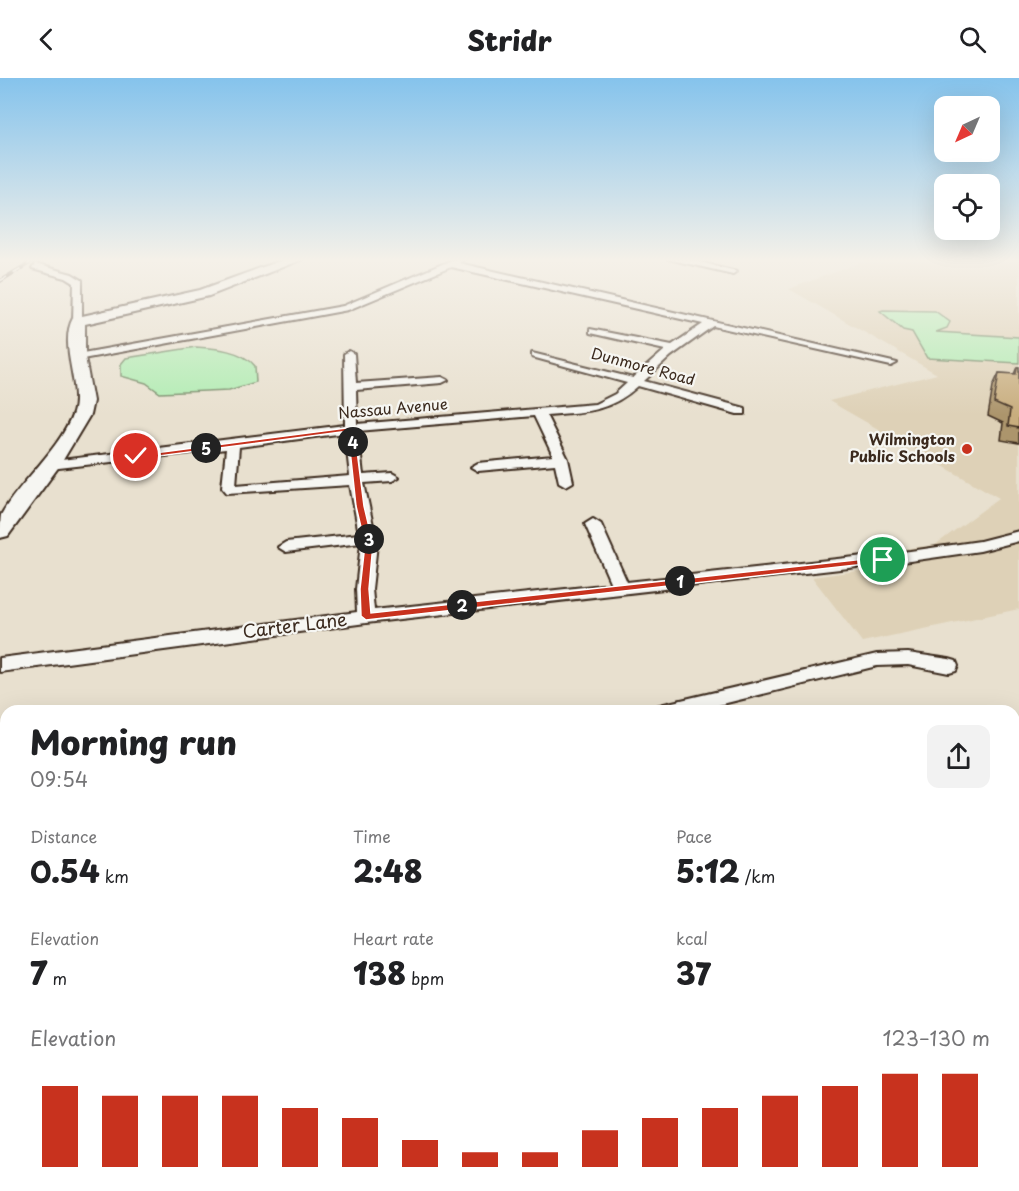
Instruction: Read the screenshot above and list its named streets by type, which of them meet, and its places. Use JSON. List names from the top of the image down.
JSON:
{
  "streets": {
    "street": ["Dunmore Road", "Nassau Avenue", "Carter Lane"]
  },
  "crossings": [
    ["Dunmore Road", "Nassau Avenue"]
  ],
  "places": ["Wilmington Public Schools"],
  "north": "bottom left",
  "page": {
    "header": "Stridr",
    "pins": [
      "4",
      "5",
      "3",
      "1",
      "2"
    ],
    "heading": ["Morning run", "09:54"],
    "stats": [
      ["Distance", "0.54 km"],
      ["Time", "2:48"],
      ["Pace", "5:12 /km"],
      ["Elevation", "7 m"],
      ["Heart rate", "138 bpm"],
      ["kcal", "37"]
    ],
    "chart": ["Elevation", "123–130 m"]
  }
}
